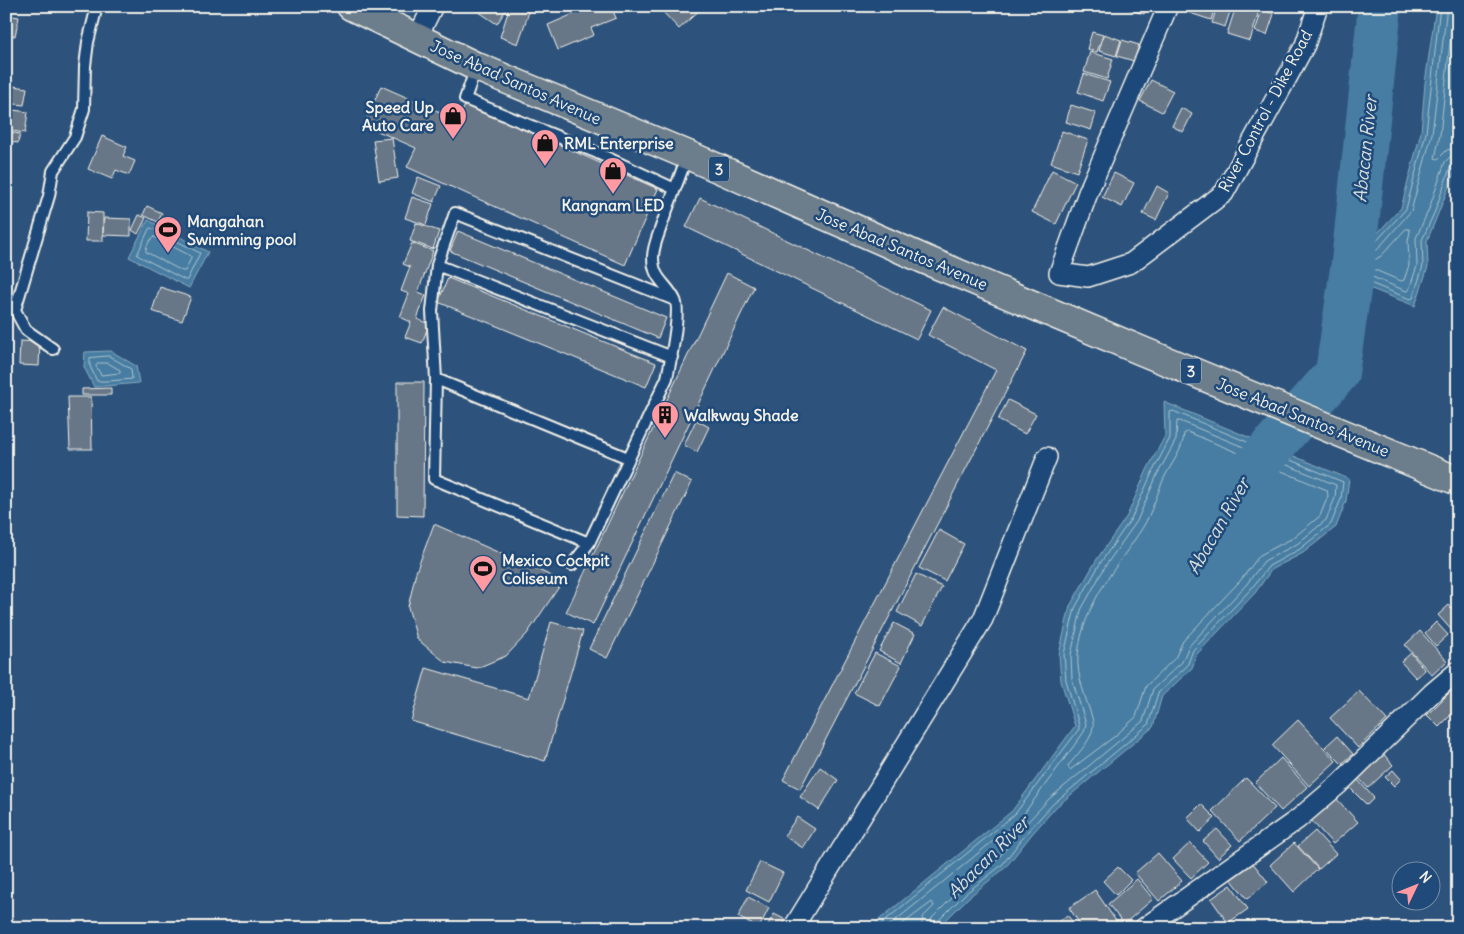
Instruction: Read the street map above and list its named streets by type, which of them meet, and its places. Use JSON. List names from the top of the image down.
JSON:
{
  "streets": {
    "highway": ["Jose Abad Santos Avenue", "3"],
    "street": ["River Control - Dike Road"]
  },
  "water": ["Abacan River"],
  "places": {
    "shop": ["Speed Up Auto Care", "RML Enterprise", "Kangnam LED"],
    "sports": ["Mangahan Swimming pool", "Mexico Cockpit Coliseum"],
    "building": ["Walkway Shade"]
  },
  "north": "top right"
}
